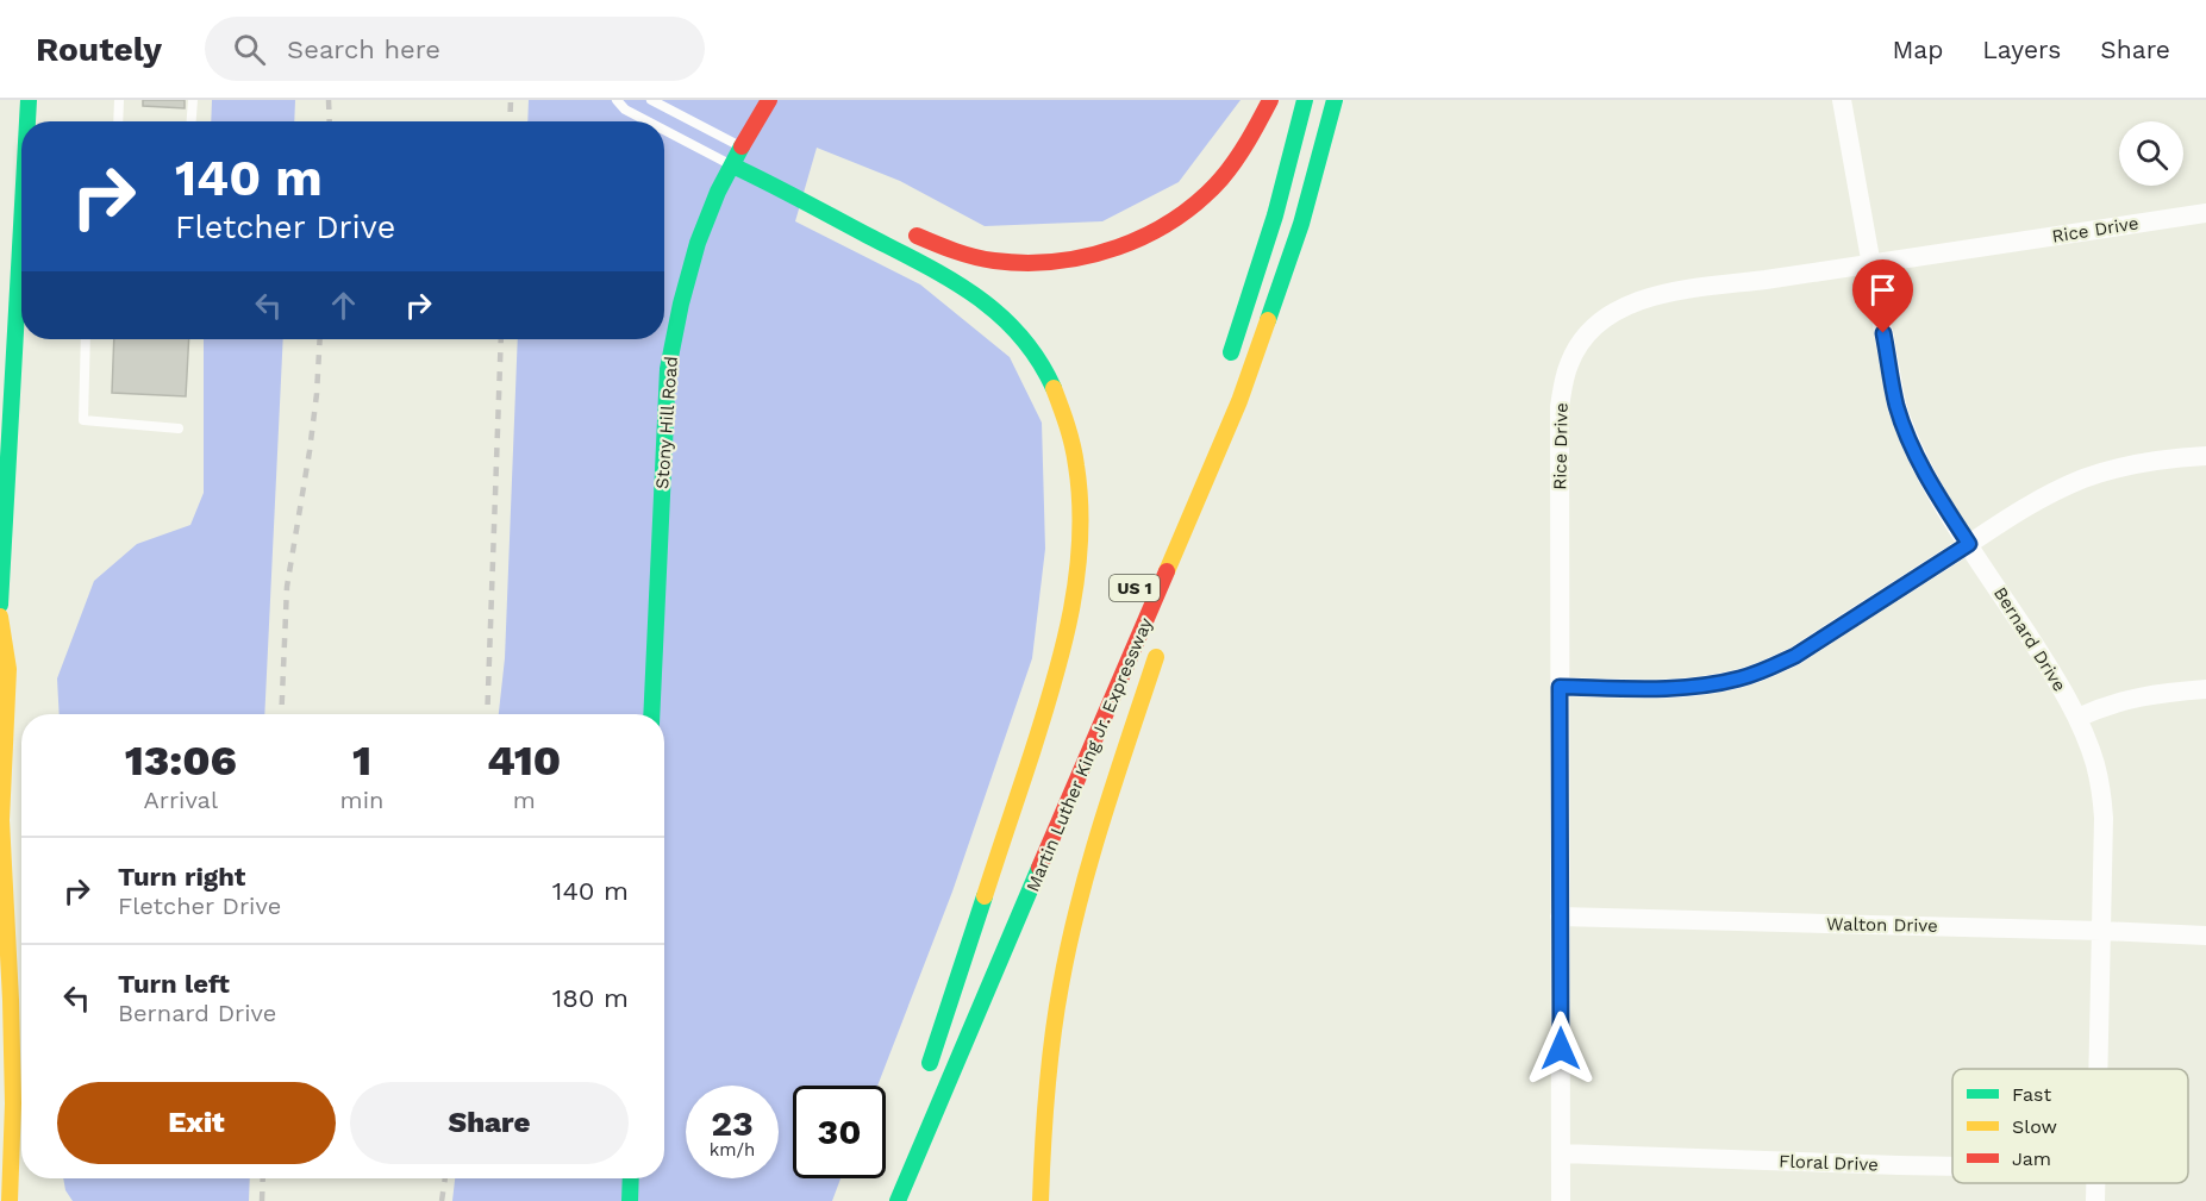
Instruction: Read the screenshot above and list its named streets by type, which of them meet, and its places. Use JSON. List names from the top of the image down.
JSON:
{
  "streets": {
    "main road": ["Stony Hill Road", "US 1", "Martin Luther King Jr. Expressway"],
    "street": [
      "Rice Drive",
      "Bernard Drive",
      "Walton Drive",
      "Floral Drive"
    ]
  },
  "crossings": [
    ["Rice Drive", "Bernard Drive"],
    ["Rice Drive", "Walton Drive"],
    ["Rice Drive", "Floral Drive"],
    ["Stony Hill Road", "Martin Luther King Jr. Expressway"],
    ["Bernard Drive", "Walton Drive"]
  ],
  "legend": ["Fast", "Slow", "Jam"],
  "page": {
    "header": "Routely",
    "search": "Search here",
    "nav": ["Map", "Layers", "Share"],
    "turn": ["140 m", "Fletcher Drive"],
    "eta": [
      "13:06",
      "Arrival",
      "1",
      "min",
      "410",
      "m"
    ],
    "list": [
      {
        "name": "Turn right",
        "note": "Fletcher Drive",
        "value": "140 m"
      },
      {
        "name": "Turn left",
        "note": "Bernard Drive",
        "value": "180 m"
      }
    ],
    "buttons": ["Exit", "Share"],
    "speed": "23 km/h",
    "limit": "30"
  }
}
